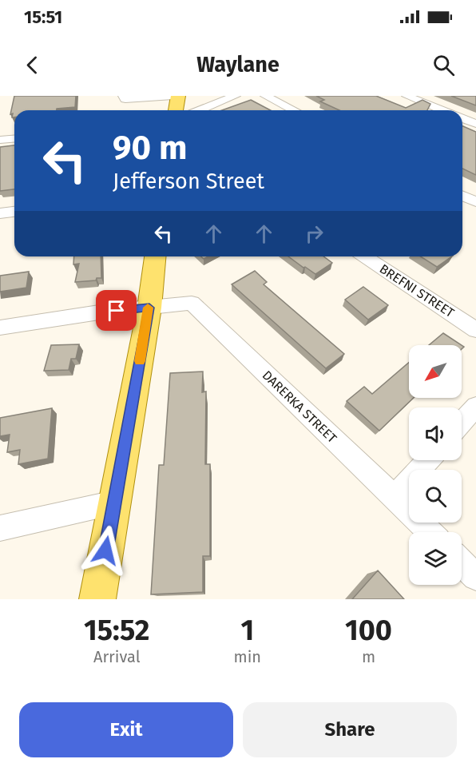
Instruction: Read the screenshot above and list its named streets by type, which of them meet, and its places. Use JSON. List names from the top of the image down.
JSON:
{
  "streets": {
    "street": ["BREFNI STREET", "DARERKA STREET"]
  },
  "north": "bottom left",
  "page": {
    "status": "15:51",
    "header": "Waylane",
    "turn": ["90 m", "Jefferson Street"],
    "eta": [
      "15:52",
      "Arrival",
      "1",
      "min",
      "100",
      "m"
    ],
    "buttons": ["Exit", "Share"]
  }
}
